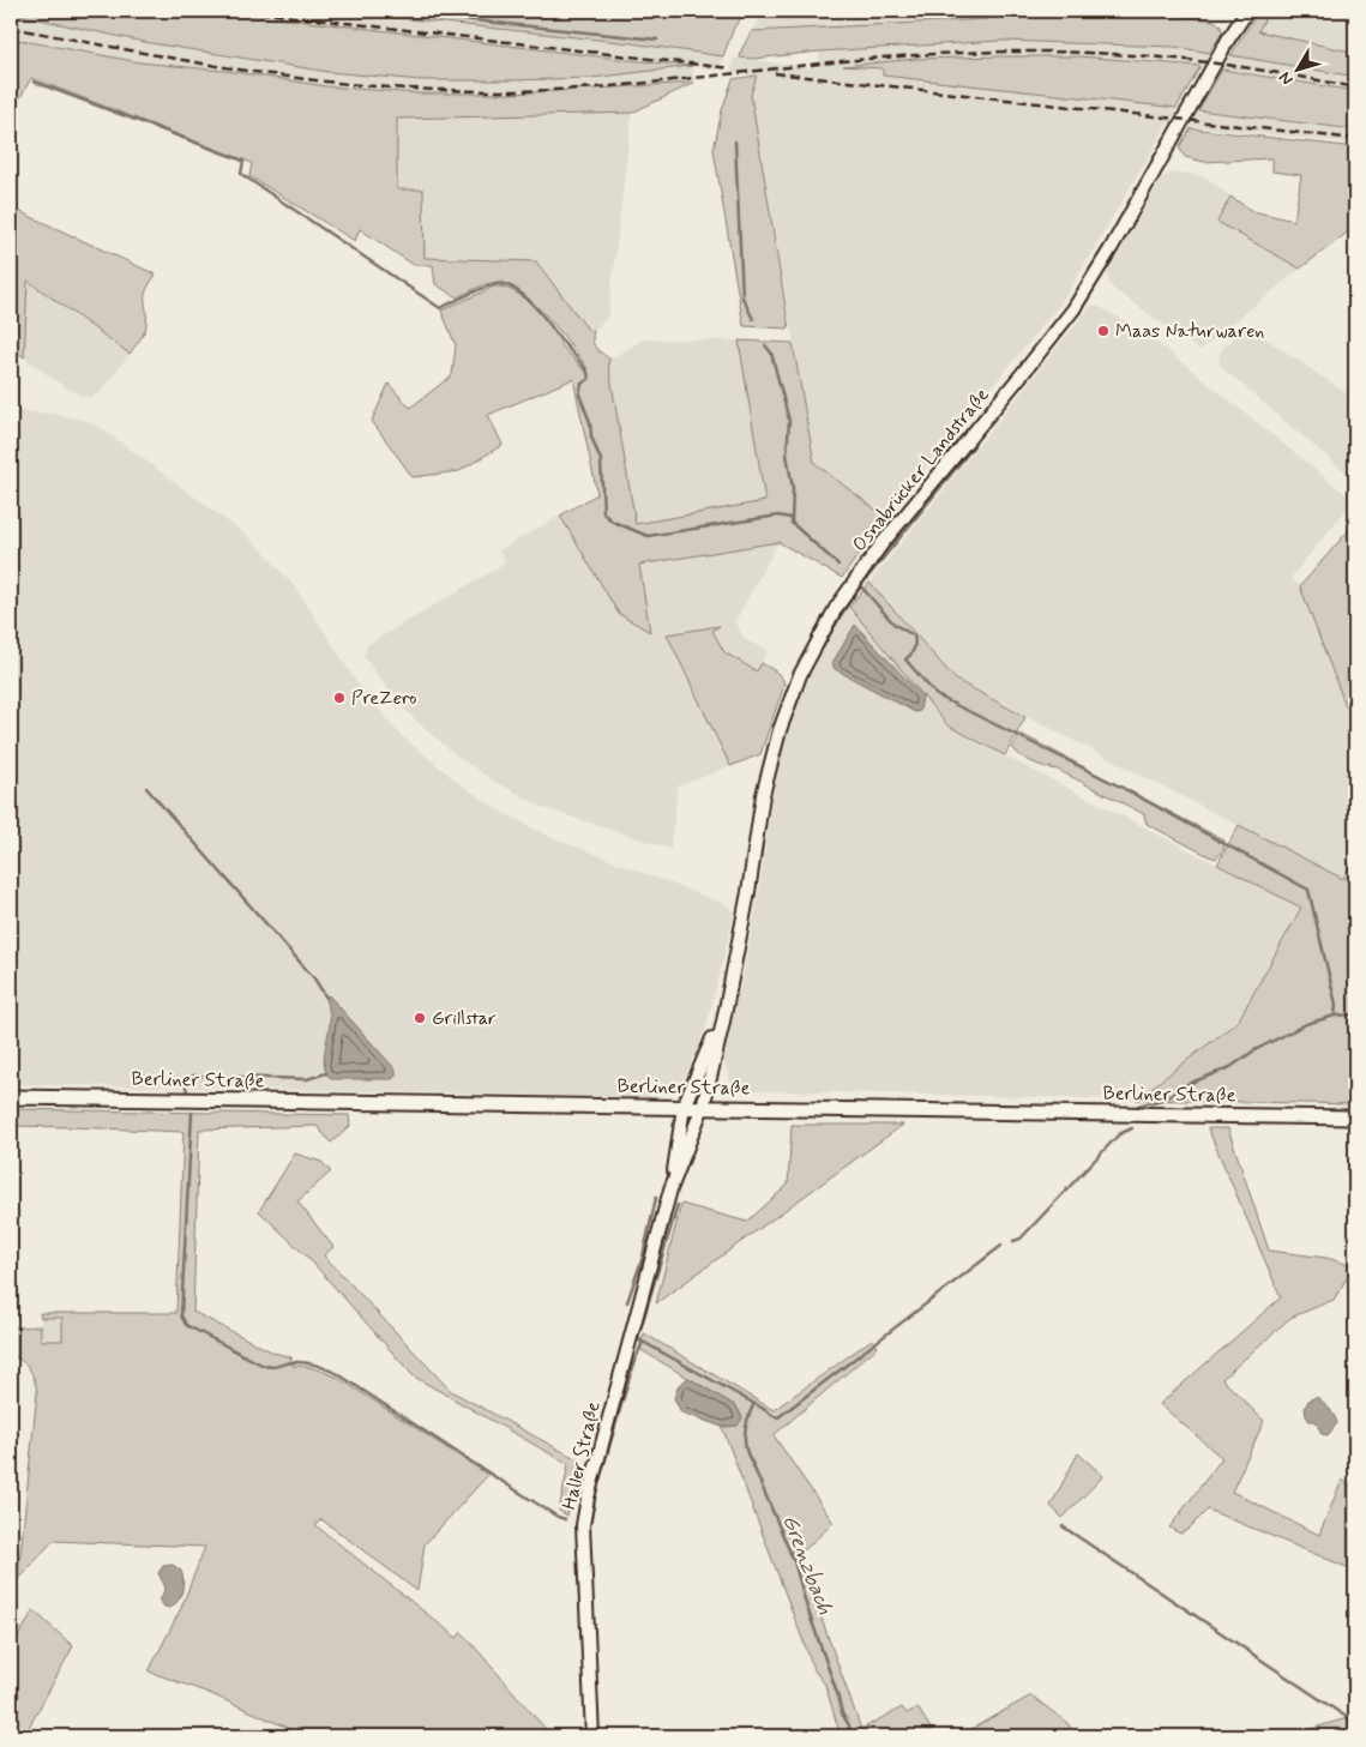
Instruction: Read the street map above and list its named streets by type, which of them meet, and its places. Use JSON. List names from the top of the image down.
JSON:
{
  "streets": {
    "main road": ["Berliner Straße"],
    "street": ["Osnabrücker Landstraße", "Haller Straße"]
  },
  "crossings": [
    ["Osnabrücker Landstraße", "Berliner Straße"],
    ["Osnabrücker Landstraße", "Haller Straße"],
    ["Berliner Straße", "Haller Straße"]
  ],
  "water": ["Grenzbach"],
  "places": ["Maas Naturwaren", "PreZero", "Grillstar"],
  "north": "bottom left"
}
